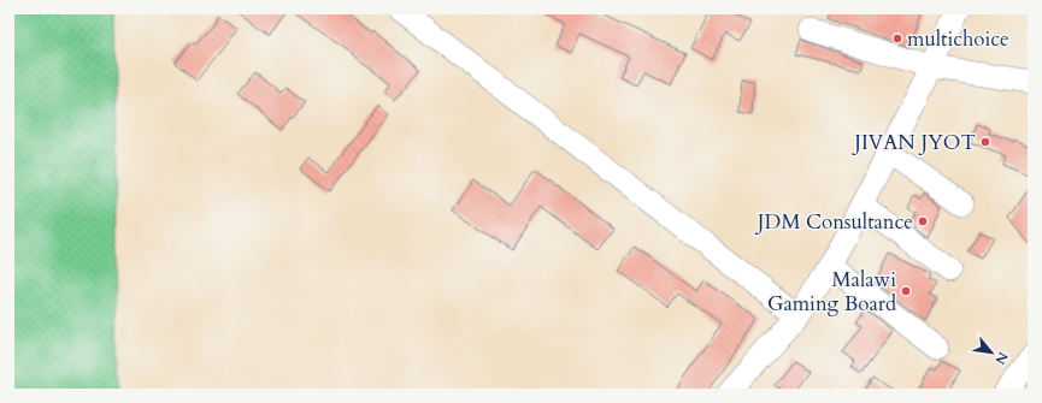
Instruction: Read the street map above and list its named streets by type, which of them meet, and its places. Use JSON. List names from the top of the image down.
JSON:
{
  "places": [
    "multichoice",
    "JIVAN JYOT",
    "JDM Consultance",
    "Malawi Gaming Board"
  ],
  "north": "bottom right"
}
